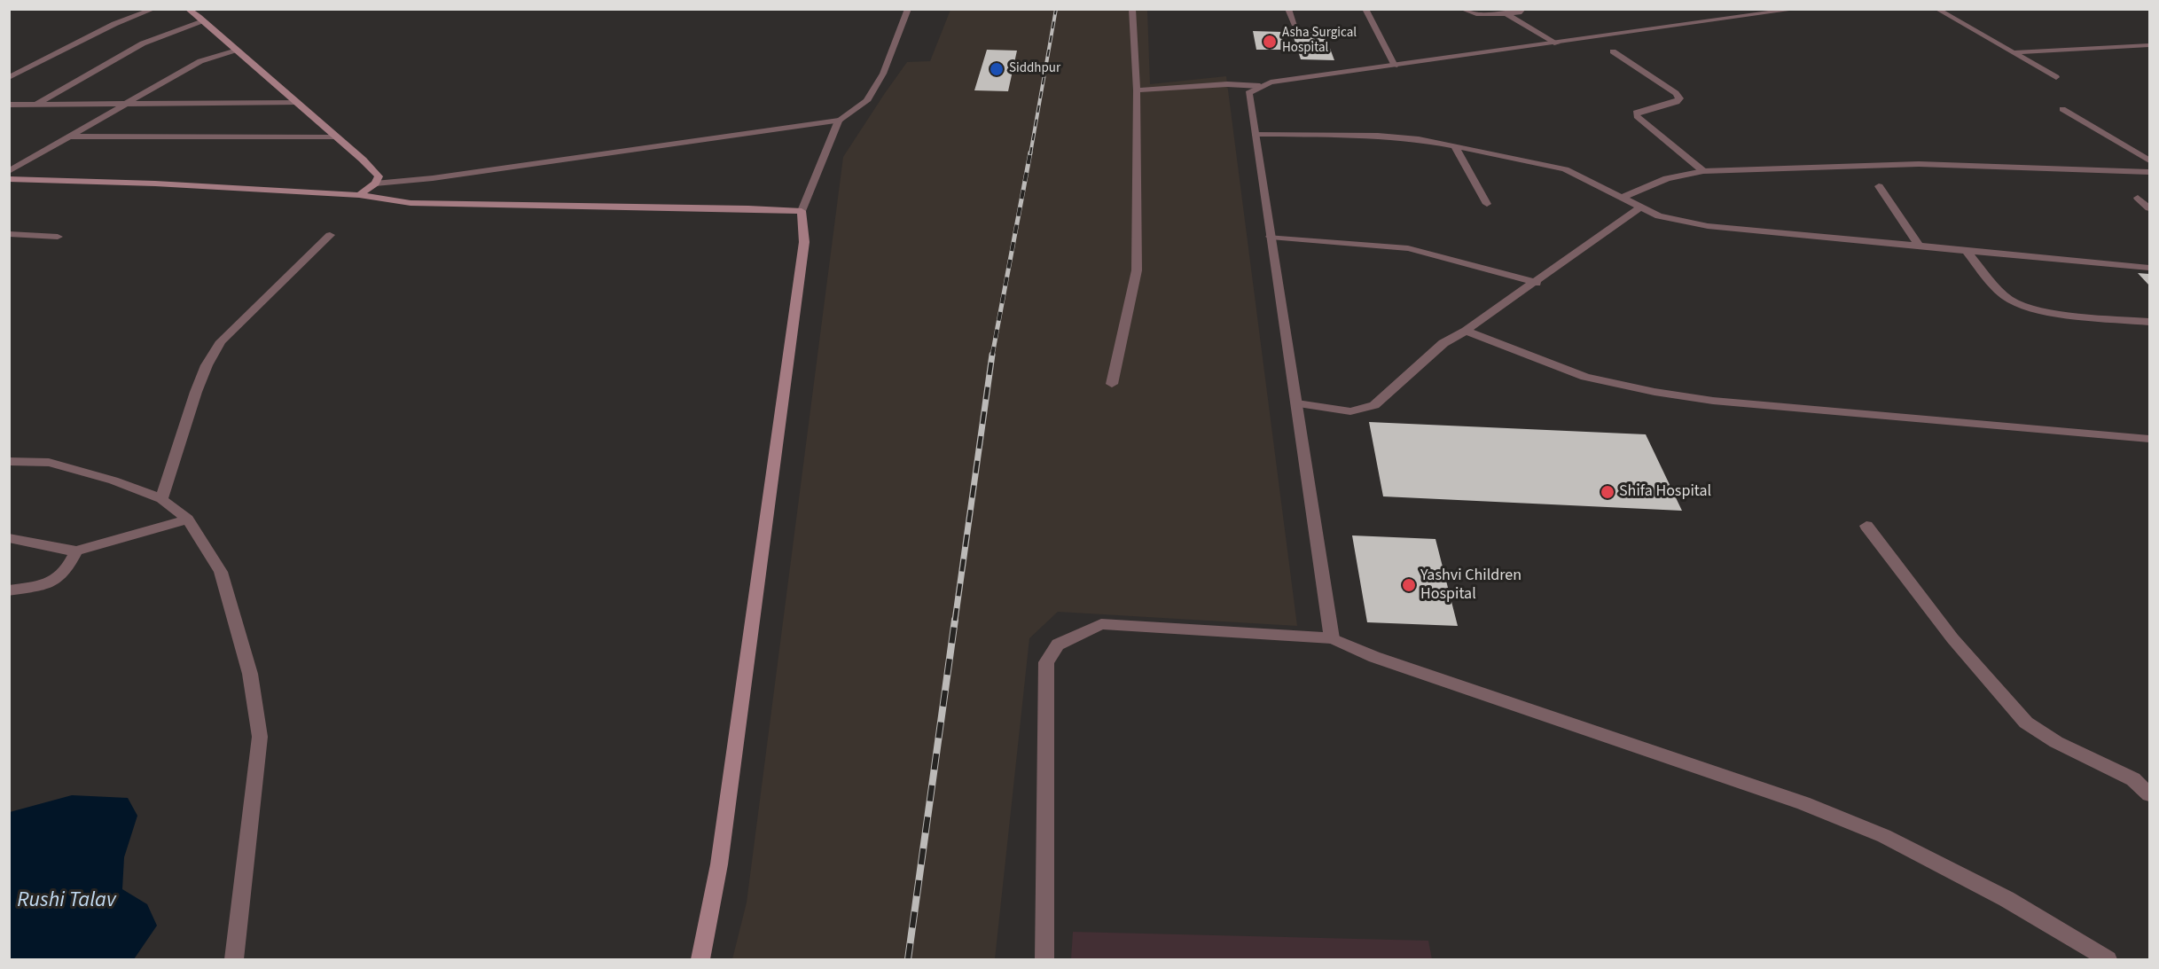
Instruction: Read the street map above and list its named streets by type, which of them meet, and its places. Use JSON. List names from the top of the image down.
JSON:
{
  "water": ["Rushi Talav"],
  "places": [
    "Asha Surgical Hospital",
    "Siddhpur",
    "Shifa Hospital",
    "Yashvi Children Hospital"
  ]
}
